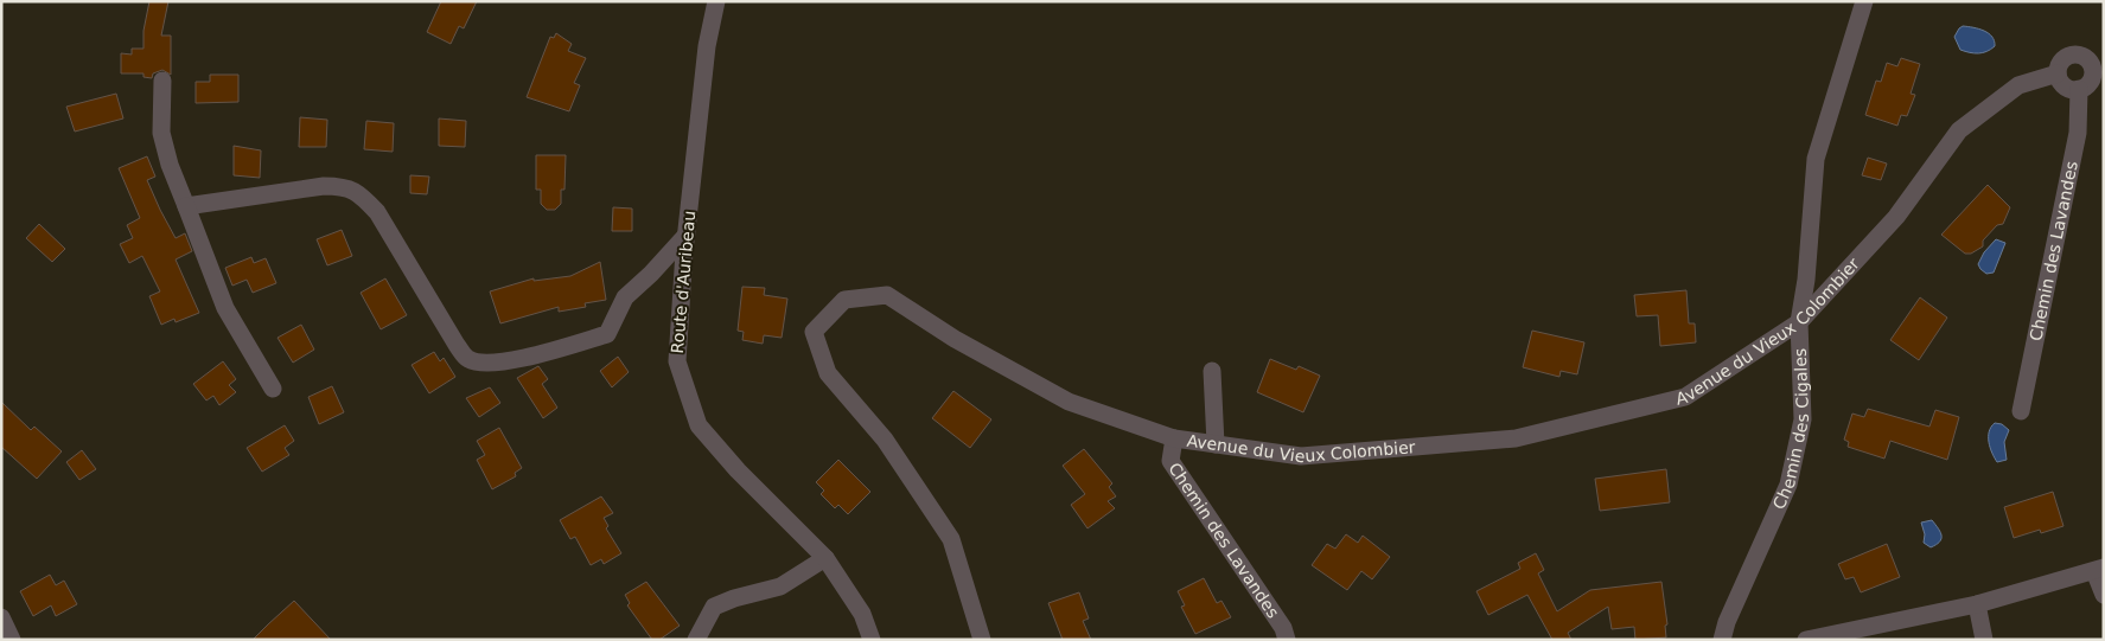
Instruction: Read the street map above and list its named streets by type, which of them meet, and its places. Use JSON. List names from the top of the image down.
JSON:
{
  "streets": {
    "street": [
      "Chemin des Lavandes",
      "Route d'Auribeau",
      "Avenue du Vieux Colombier",
      "Chemin des Cigales"
    ]
  },
  "crossings": [
    ["Chemin des Lavandes", "Avenue du Vieux Colombier"],
    ["Avenue du Vieux Colombier", "Chemin des Cigales"]
  ]
}
